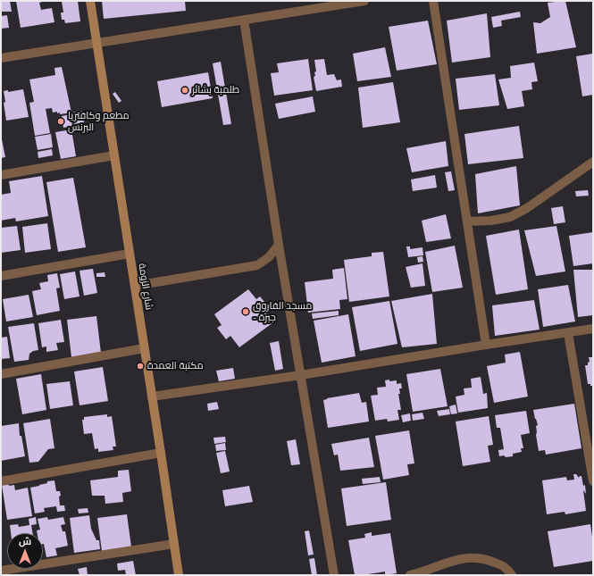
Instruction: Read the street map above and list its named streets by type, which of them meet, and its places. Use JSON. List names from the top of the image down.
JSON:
{
  "streets": {
    "street": ["شارع الزومة"]
  },
  "places": [
    "طلمبة بشائر",
    "مطعم وكافتريا البرنس",
    "مسجد الفاروق - جبرة",
    "مكتبة العمدة"
  ],
  "north": "top"
}
